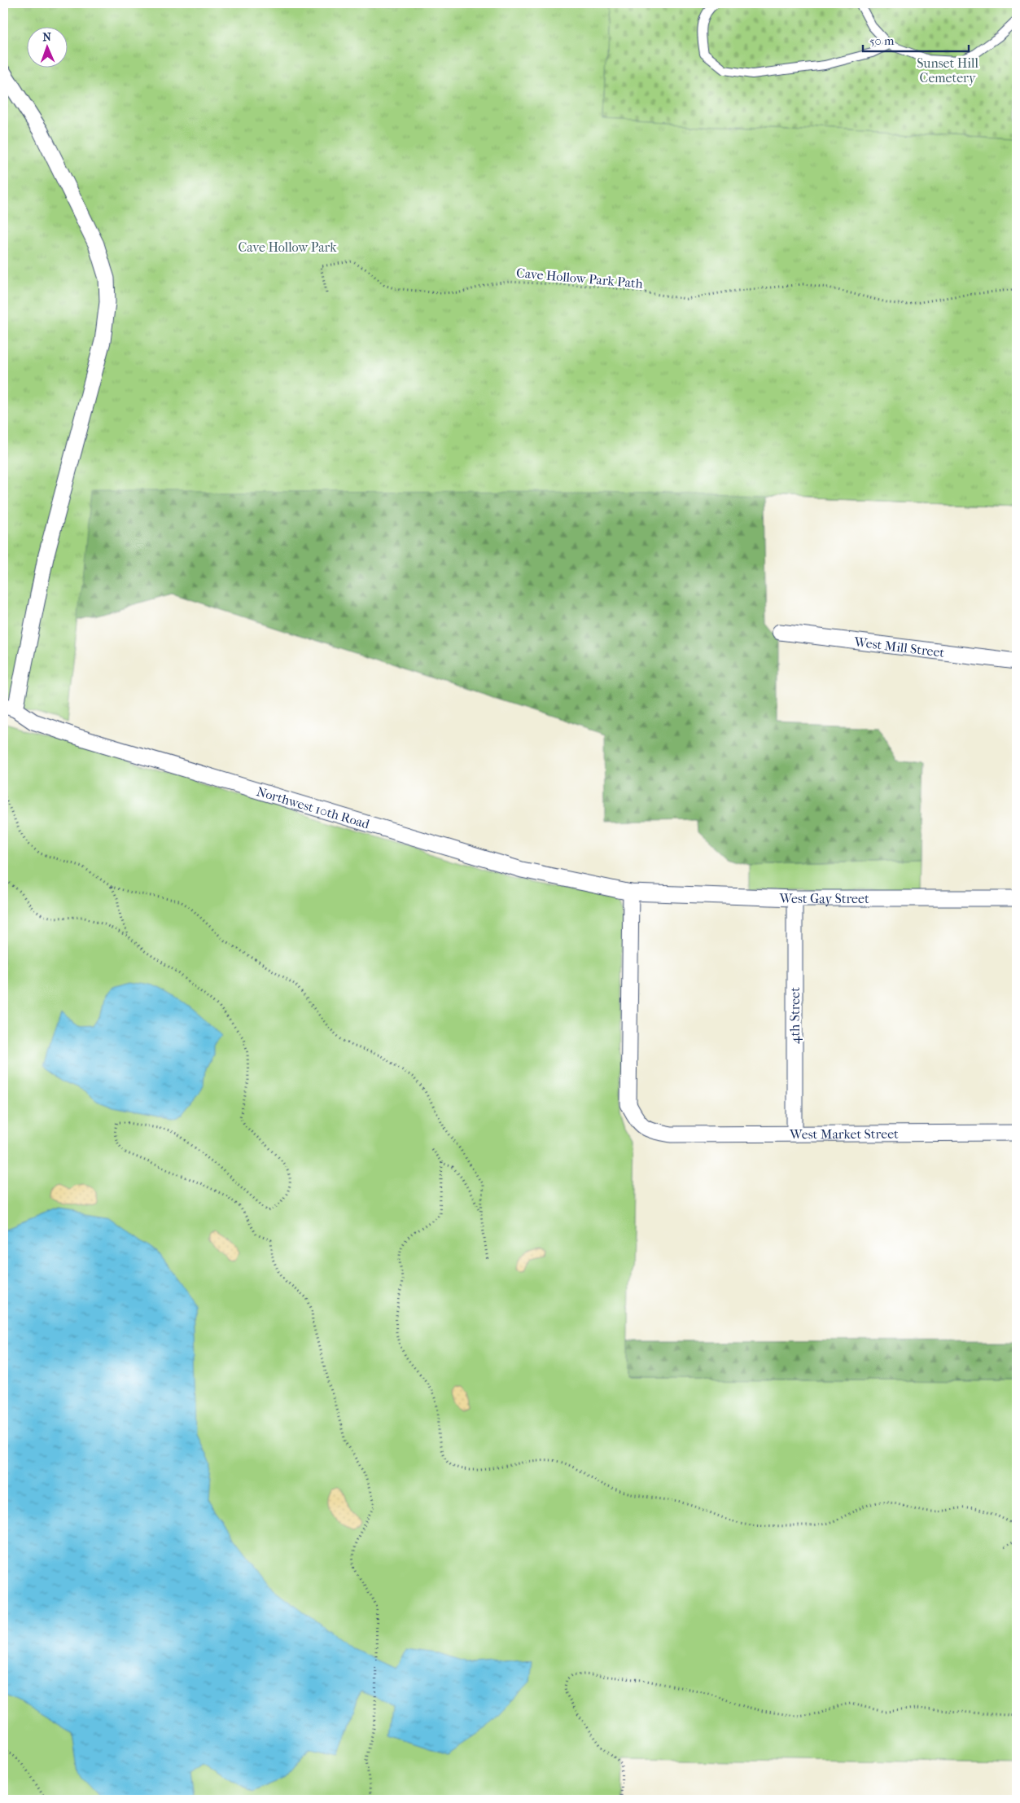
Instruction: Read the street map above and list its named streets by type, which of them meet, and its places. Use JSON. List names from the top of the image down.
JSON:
{
  "streets": {
    "street": [
      "West Mill Street",
      "Northwest 10th Road",
      "West Gay Street",
      "4th Street",
      "West Market Street"
    ],
    "path": ["Cave Hollow Park Path"]
  },
  "crossings": [
    ["Northwest 10th Road", "West Gay Street"],
    ["Northwest 10th Road", "West Market Street"],
    ["West Gay Street", "4th Street"],
    ["West Gay Street", "West Market Street"],
    ["4th Street", "West Market Street"]
  ],
  "parks": ["Sunset Hill Cemetery", "Cave Hollow Park"],
  "scale_bar": "50 m",
  "north": "top"
}
